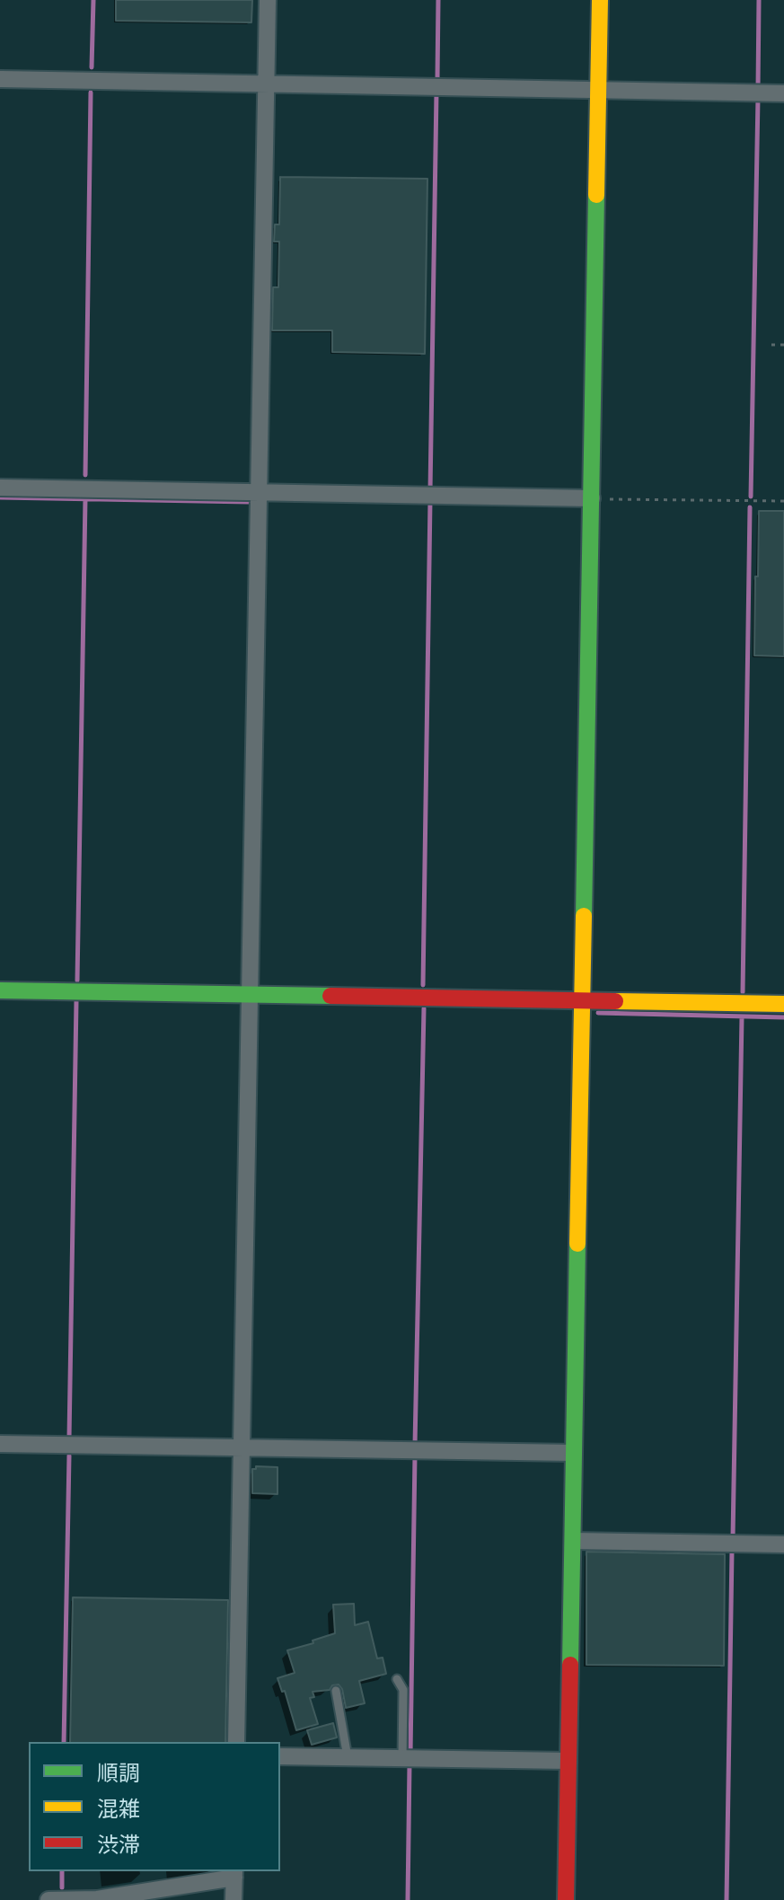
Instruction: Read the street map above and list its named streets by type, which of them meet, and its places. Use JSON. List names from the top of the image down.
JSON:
{
  "legend": ["順調", "混雑", "渋滞"]
}
